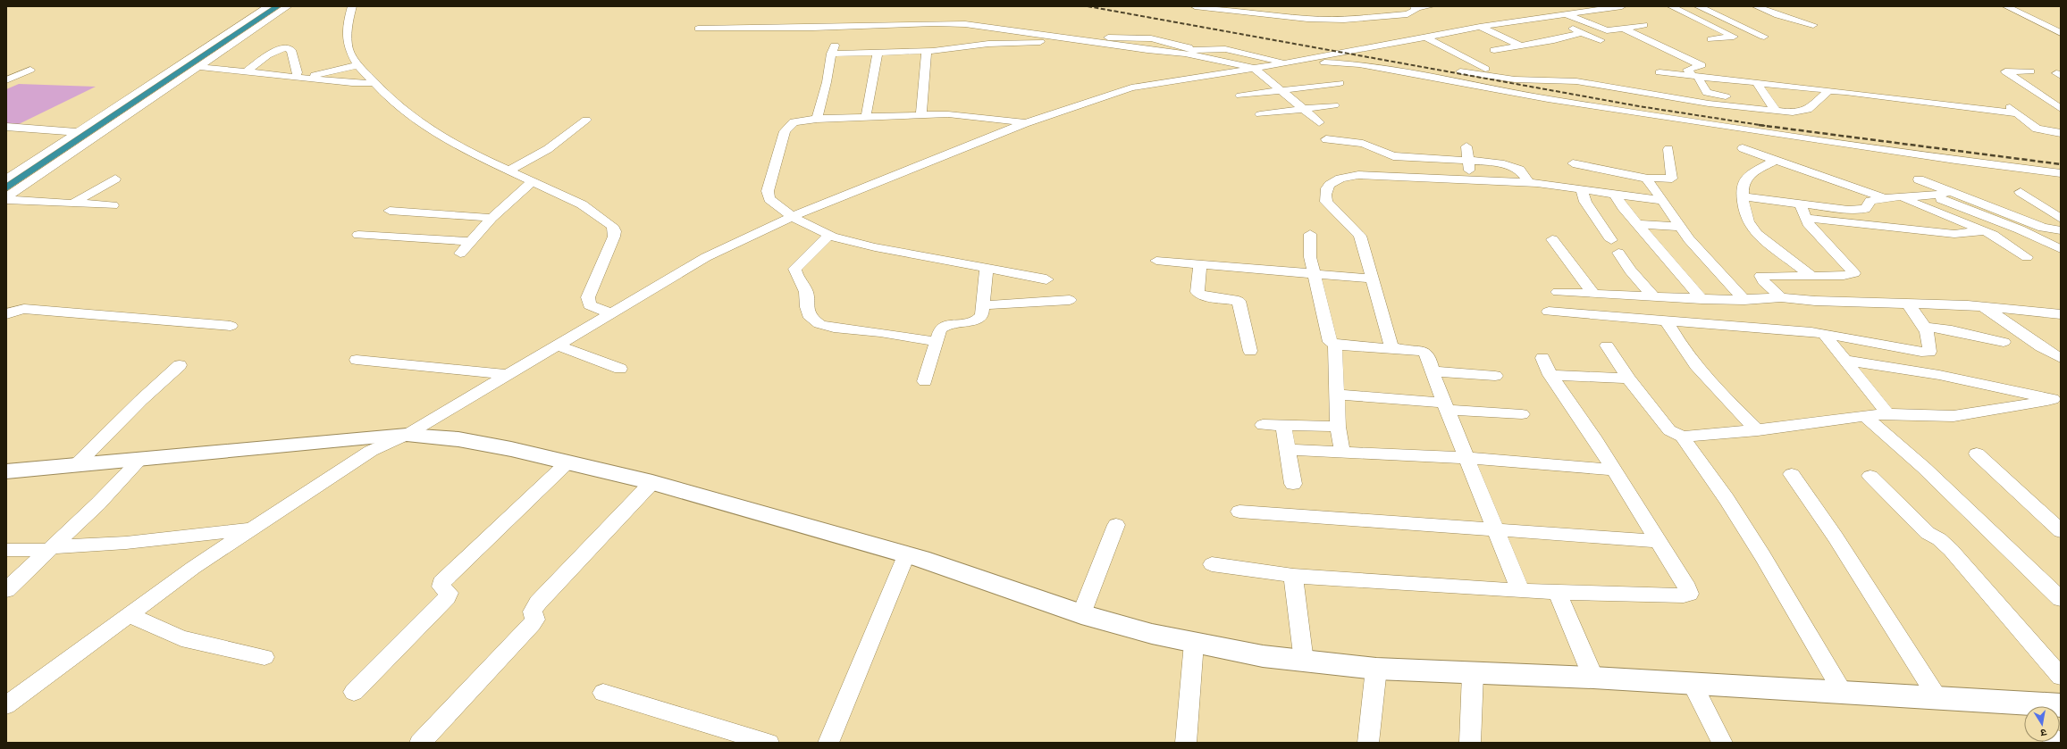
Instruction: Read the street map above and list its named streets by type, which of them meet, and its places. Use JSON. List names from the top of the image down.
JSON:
{
  "north": "bottom"
}
